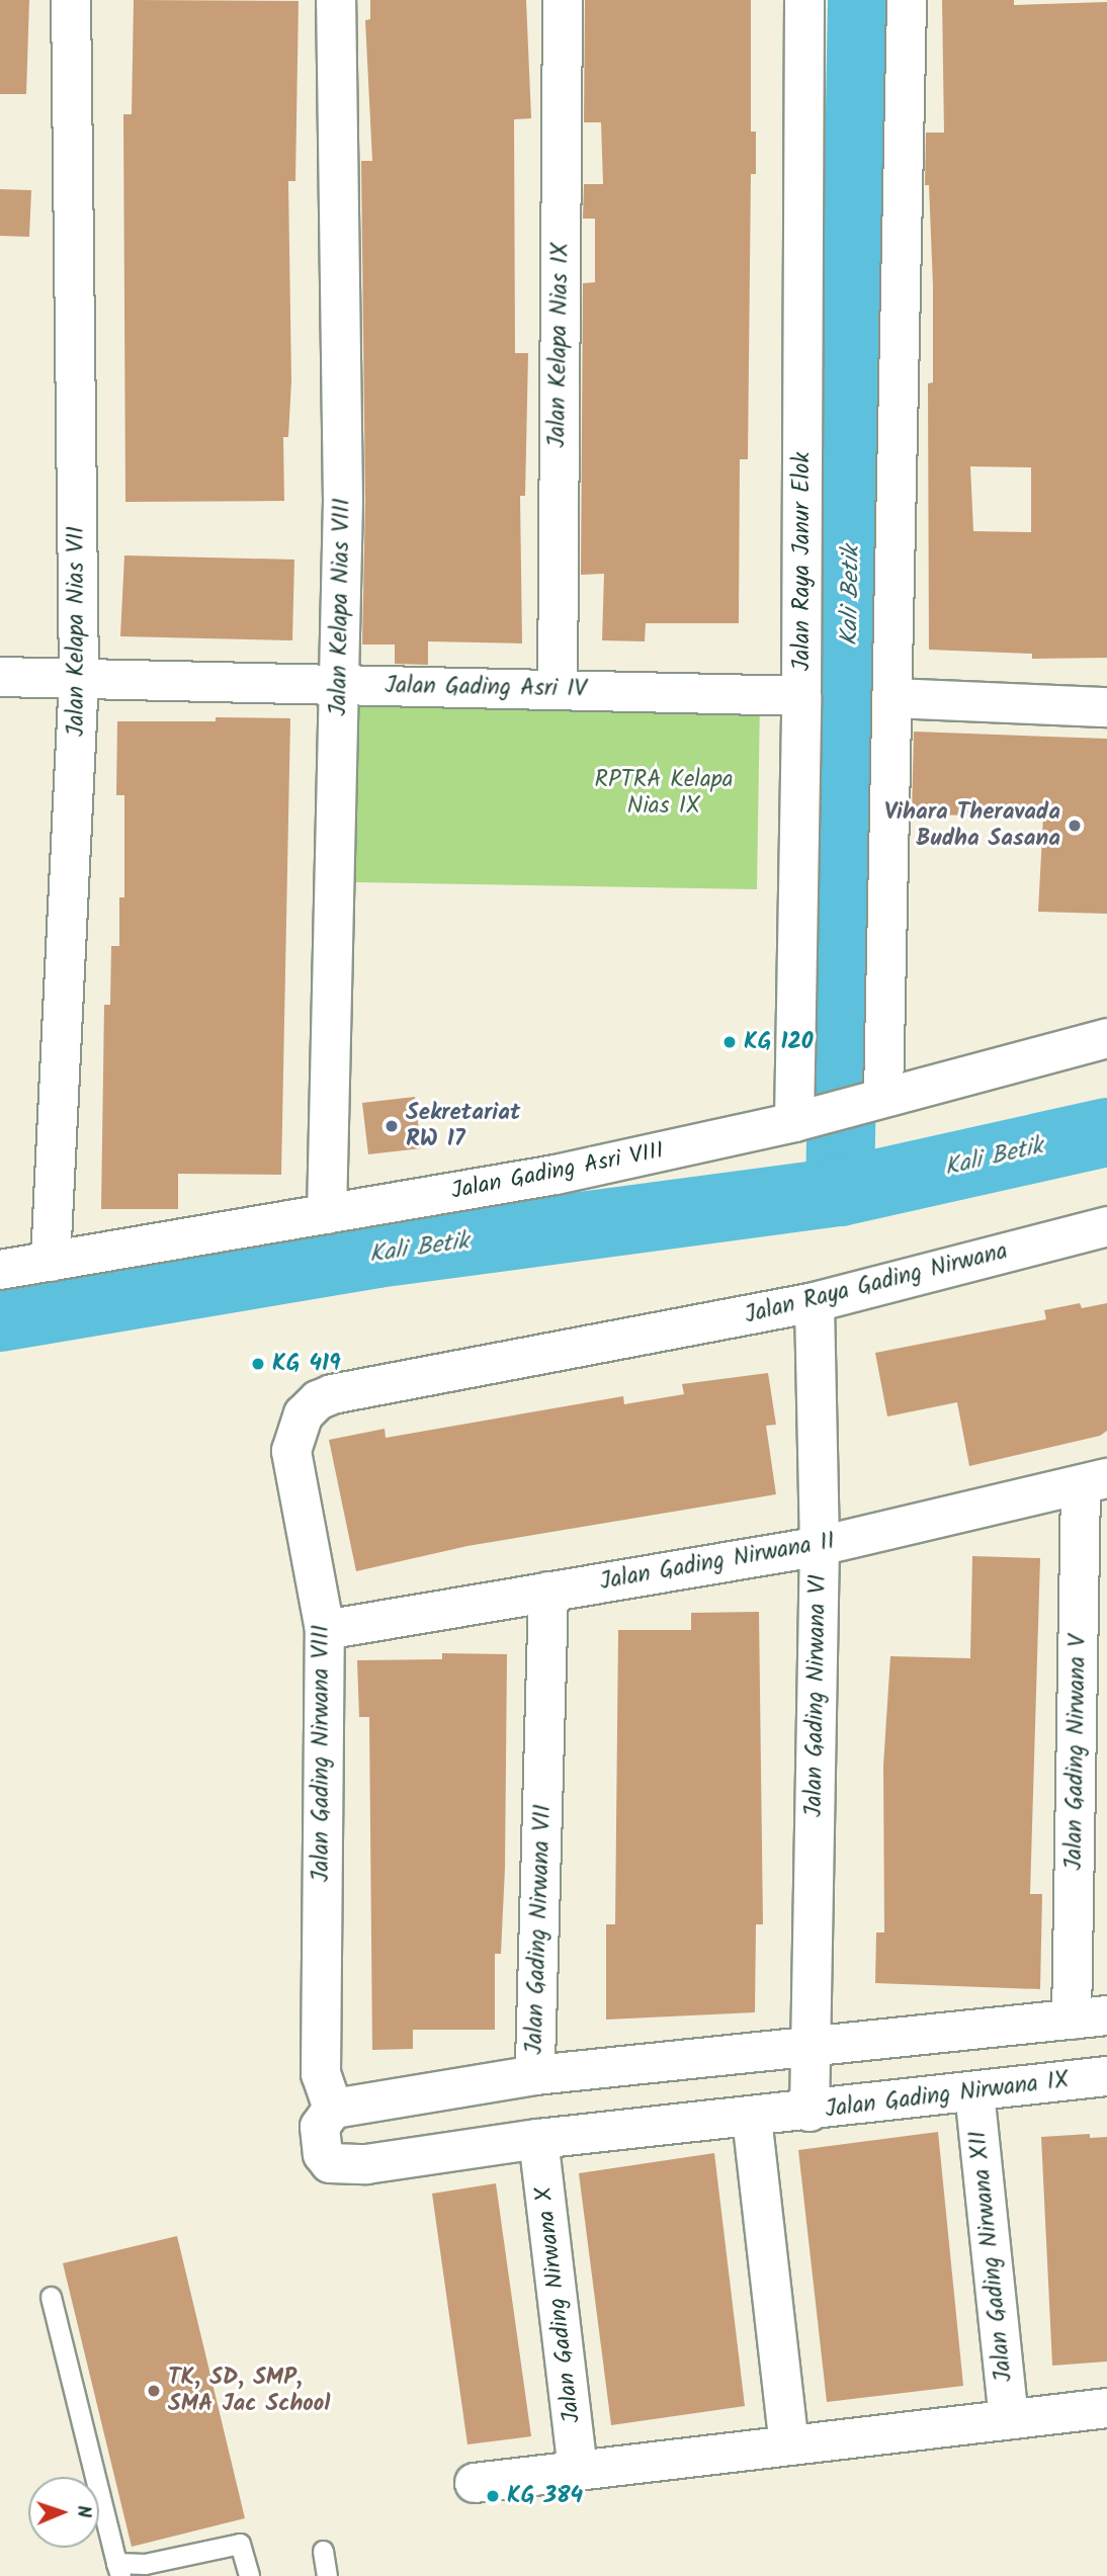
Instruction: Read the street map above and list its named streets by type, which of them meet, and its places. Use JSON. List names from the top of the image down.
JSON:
{
  "streets": {
    "street": [
      "Jalan Kelapa Nias IX",
      "Jalan Raya Janur Elok",
      "Jalan Kelapa Nias VIII",
      "Jalan Kelapa Nias VII",
      "Jalan Gading Asri IV",
      "Jalan Gading Asri VIII",
      "Jalan Raya Gading Nirwana",
      "Jalan Gading Nirwana II",
      "Jalan Gading Nirwana VI",
      "Jalan Gading Nirwana V",
      "Jalan Gading Nirwana VIII",
      "Jalan Gading Nirwana VII",
      "Jalan Gading Nirwana IX",
      "Jalan Gading Nirwana XII",
      "Jalan Gading Nirwana X"
    ]
  },
  "crossings": [
    ["Jalan Kelapa Nias IX", "Jalan Gading Asri IV"],
    ["Jalan Raya Janur Elok", "Jalan Gading Asri IV"],
    ["Jalan Raya Janur Elok", "Jalan Gading Asri VIII"],
    ["Jalan Kelapa Nias VIII", "Jalan Gading Asri IV"],
    ["Jalan Kelapa Nias VIII", "Jalan Gading Asri VIII"],
    ["Jalan Kelapa Nias VII", "Jalan Gading Asri IV"],
    ["Jalan Kelapa Nias VII", "Jalan Gading Asri VIII"],
    ["Jalan Raya Gading Nirwana", "Jalan Gading Nirwana VI"],
    ["Jalan Raya Gading Nirwana", "Jalan Gading Nirwana VIII"],
    ["Jalan Gading Nirwana II", "Jalan Gading Nirwana VI"],
    ["Jalan Gading Nirwana II", "Jalan Gading Nirwana V"],
    ["Jalan Gading Nirwana II", "Jalan Gading Nirwana VIII"],
    ["Jalan Gading Nirwana II", "Jalan Gading Nirwana VII"],
    ["Jalan Gading Nirwana VI", "Jalan Gading Nirwana VII"],
    ["Jalan Gading Nirwana VI", "Jalan Gading Nirwana IX"],
    ["Jalan Gading Nirwana VII", "Jalan Gading Nirwana IX"],
    ["Jalan Gading Nirwana IX", "Jalan Gading Nirwana XII"]
  ],
  "water": ["Kali Betik"],
  "parks": ["RPTRA Kelapa Nias IX"],
  "places": [
    "Vihara Theravada Budha Sasana",
    "KG 120",
    "Sekretariat RW 17",
    "KG 419",
    "TK, SD, SMP, SMA Jac School",
    "KG 384"
  ],
  "north": "right"
}
